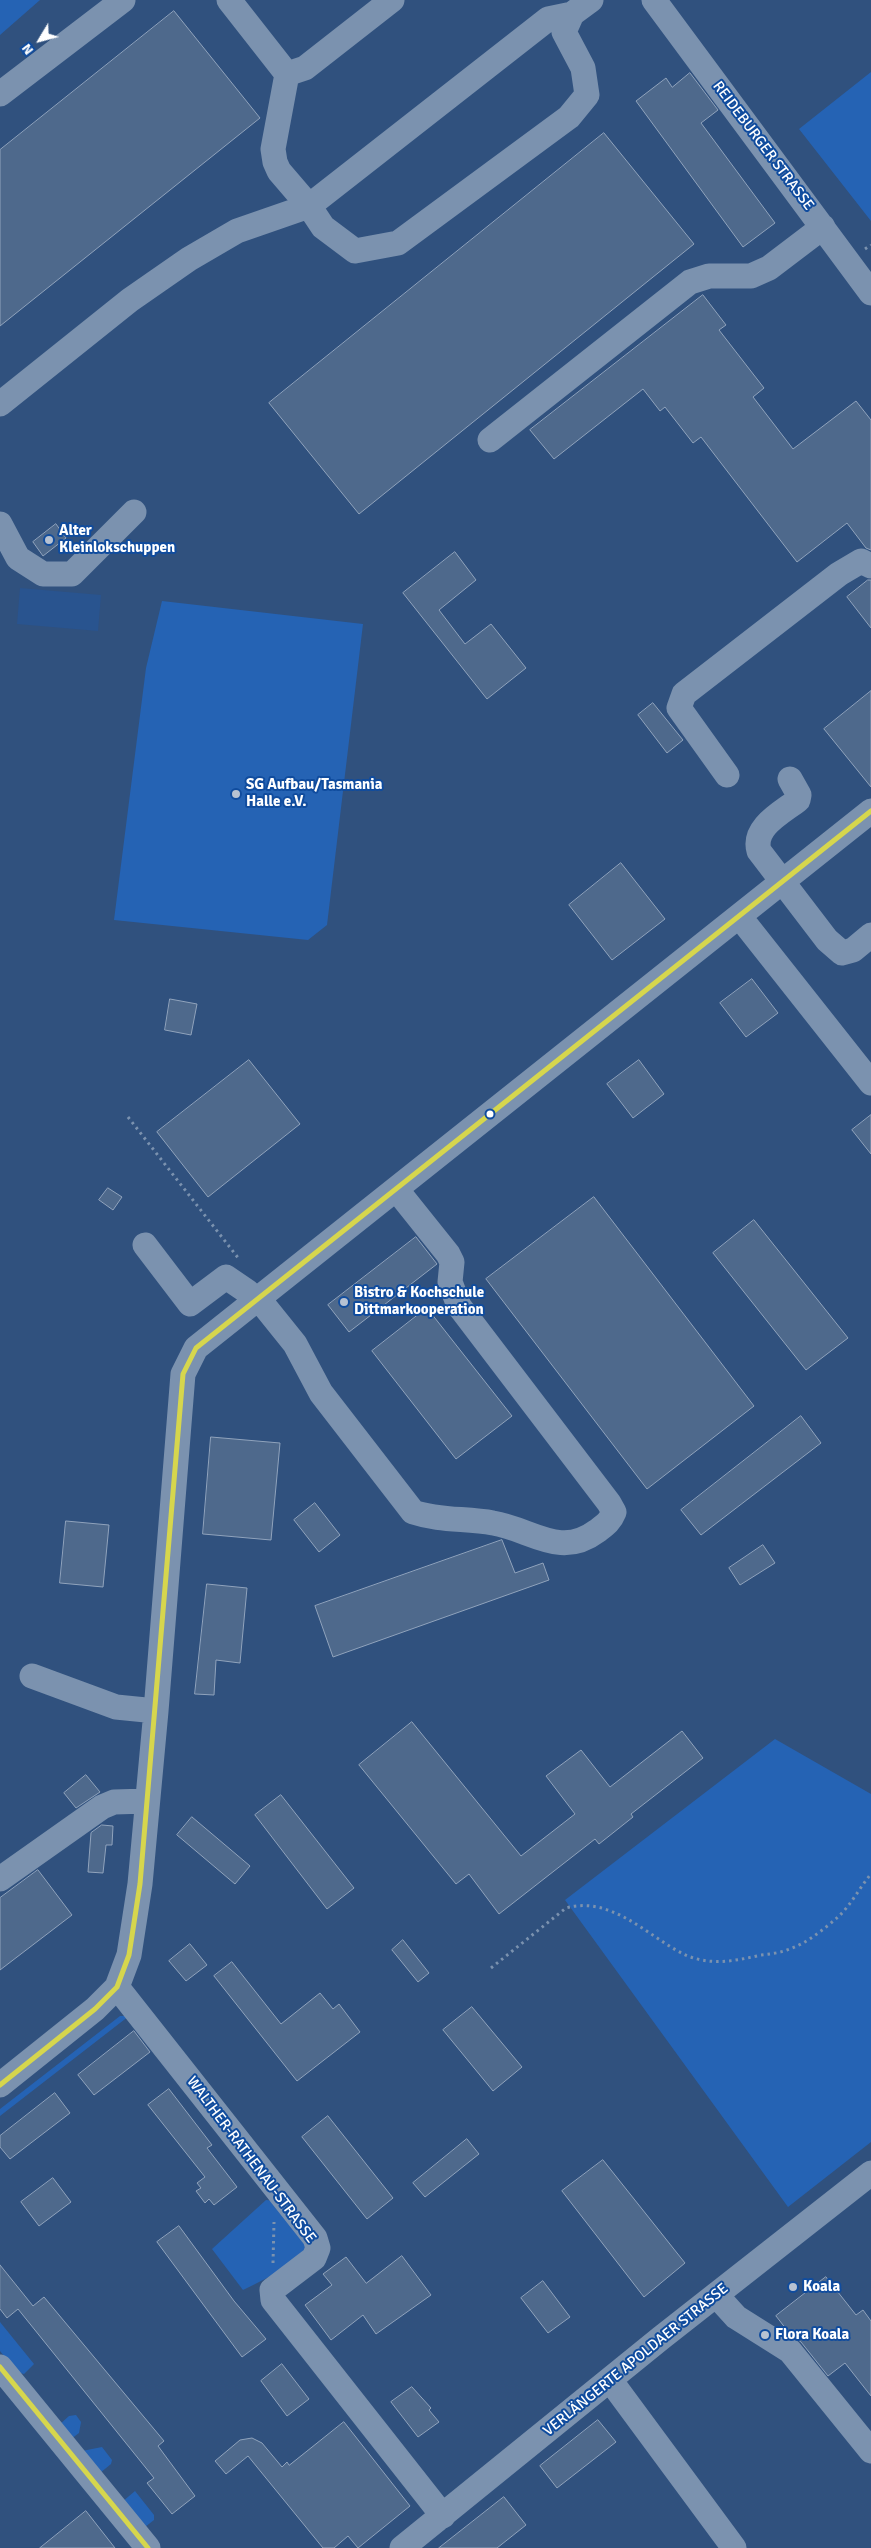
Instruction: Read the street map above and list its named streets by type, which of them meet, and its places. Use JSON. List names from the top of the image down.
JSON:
{
  "streets": {
    "street": ["REIDEBURGER STRASSE", "WALTHER-RATHENAU-STRASSE", "VERLÄNGERTE APOLDAER STRASSE"]
  },
  "places": [
    "Alter Kleinlokschuppen",
    "SG Aufbau/Tasmania Halle e.V.",
    "Bistro & Kochschule Dittmarkooperation",
    "Koala",
    "Flora Koala"
  ],
  "north": "bottom left"
}
